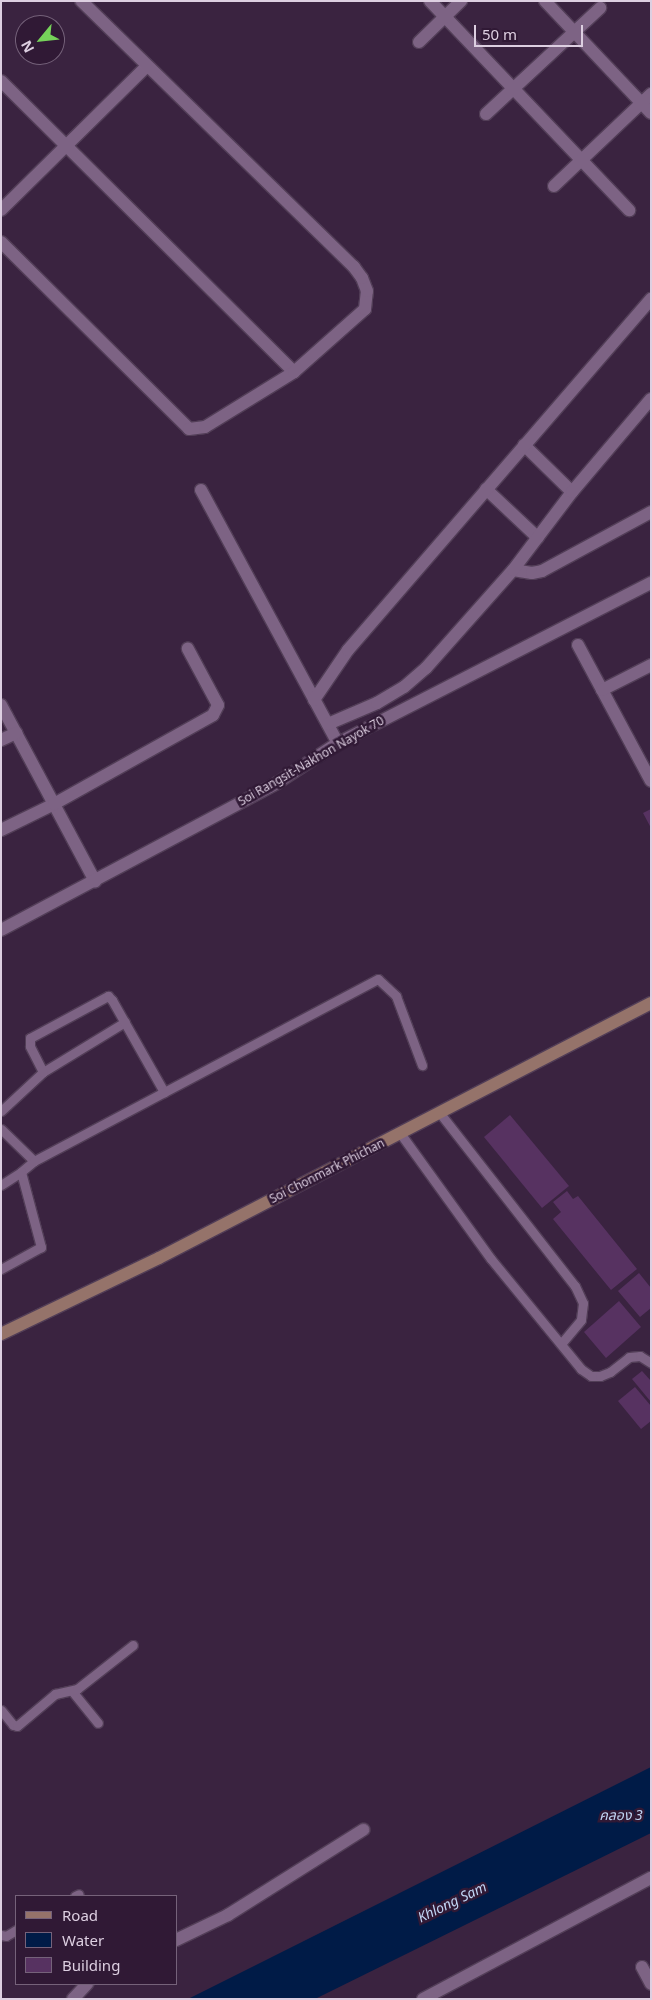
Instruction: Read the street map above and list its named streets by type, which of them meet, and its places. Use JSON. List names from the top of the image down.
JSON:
{
  "streets": {
    "street": ["Soi Rangsit-Nakhon Nayok 70", "Soi Chonmark Phichan"]
  },
  "water": ["คลอง 3", "Khlong Sam"],
  "legend": ["Road", "Water", "Building"],
  "scale_bar": "50 m",
  "north": "bottom left"
}
